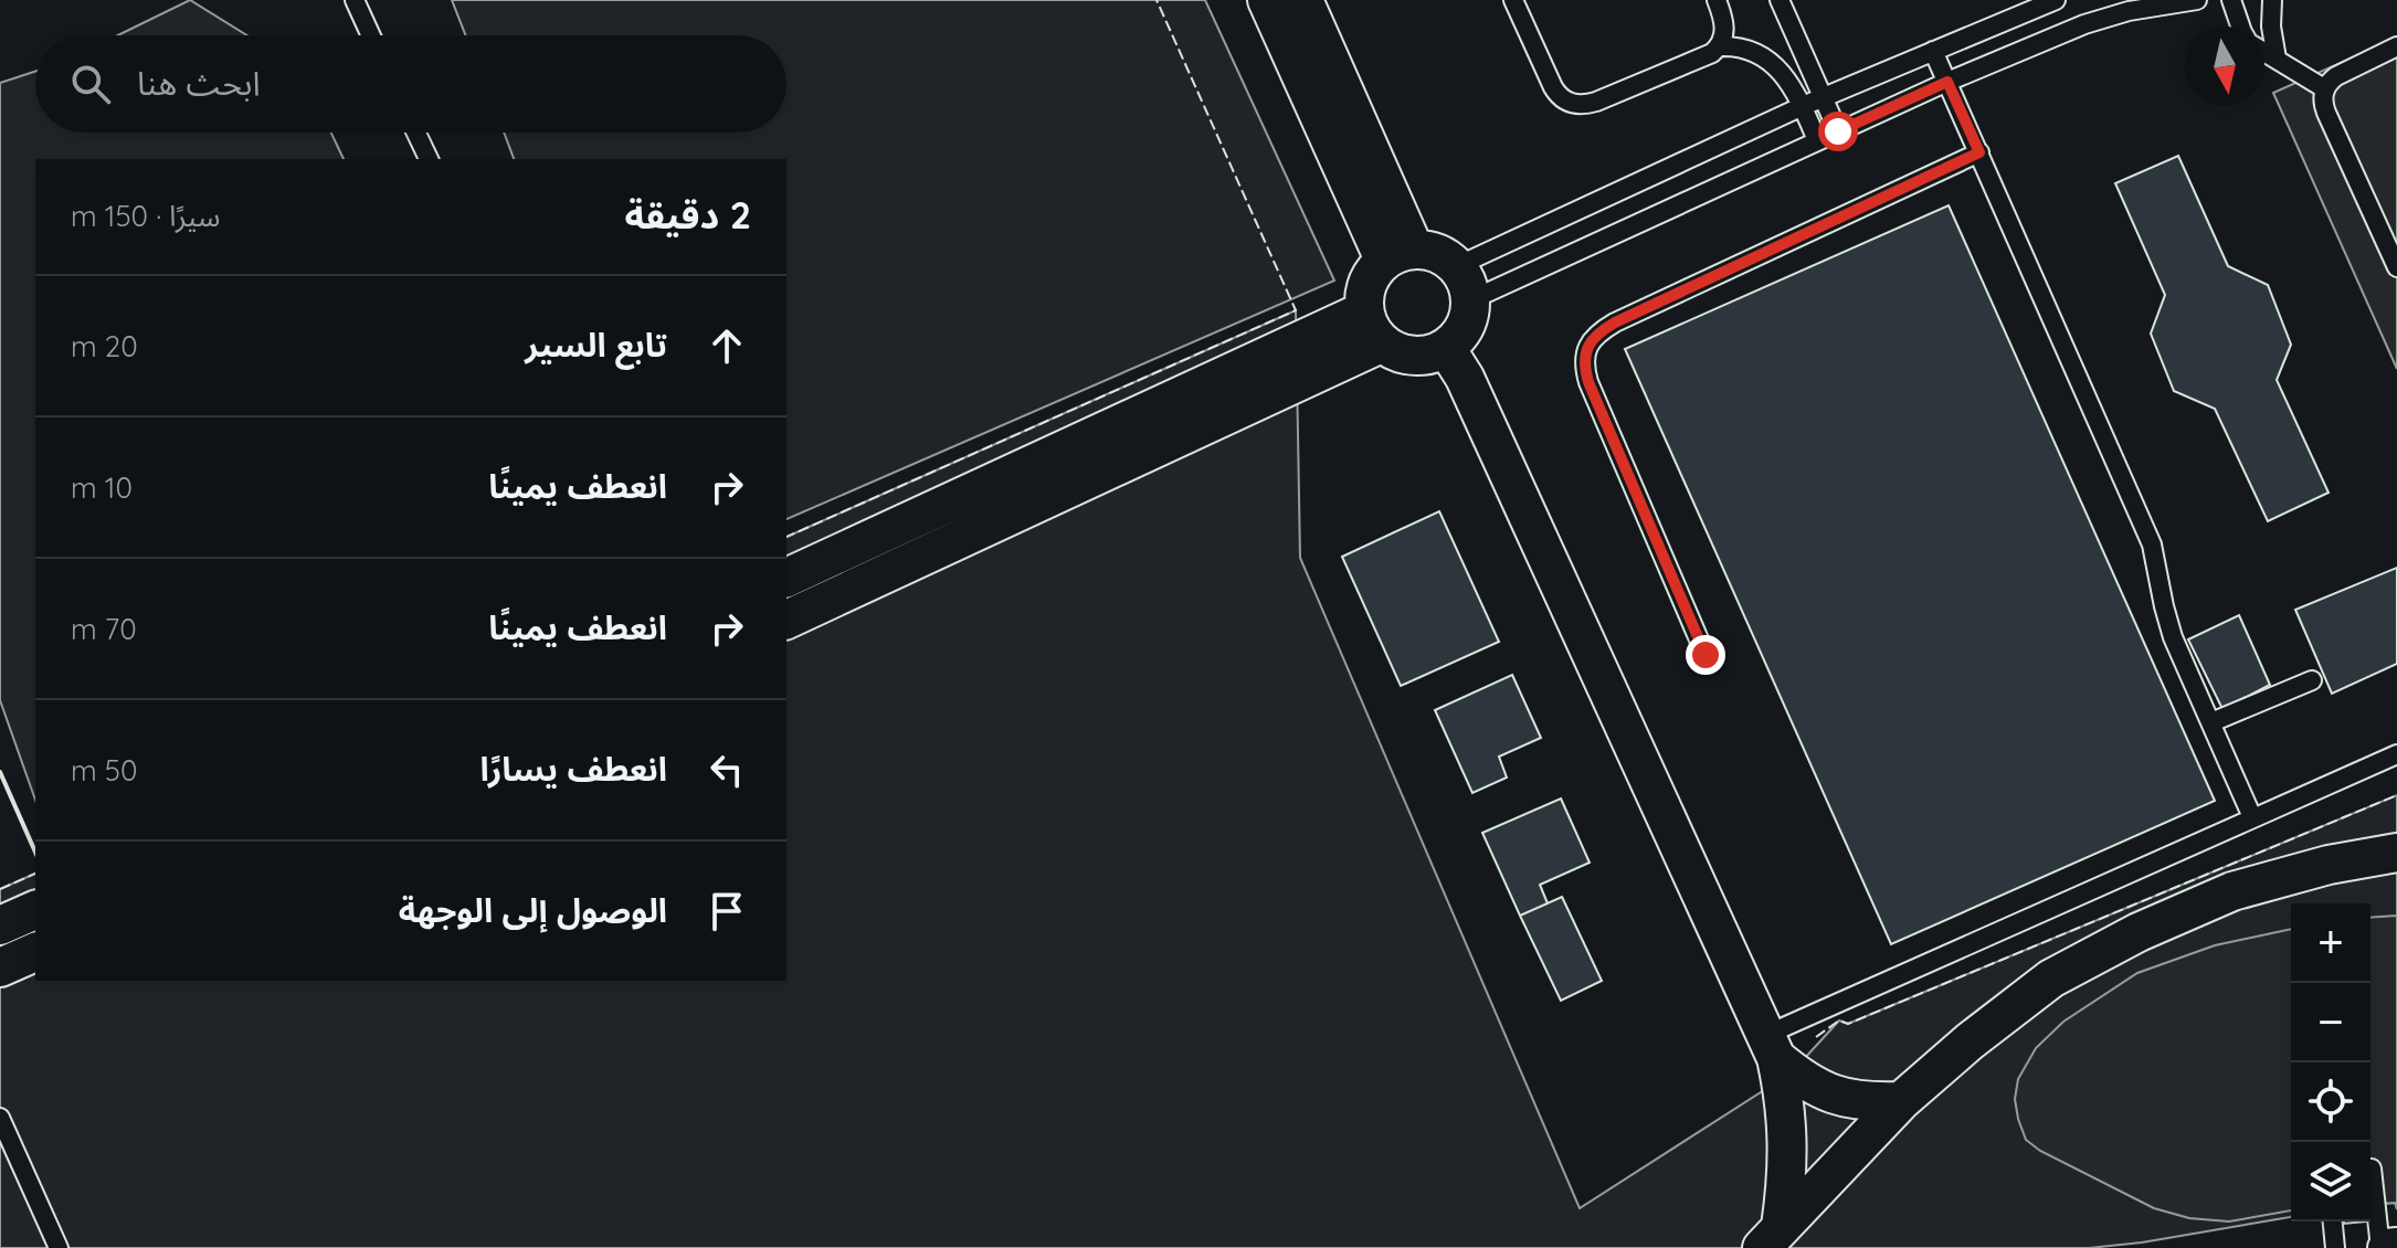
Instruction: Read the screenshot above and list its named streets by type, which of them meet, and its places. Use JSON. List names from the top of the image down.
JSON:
{
  "north": "bottom",
  "page": {
    "search": "ابحث هنا",
    "heading": ["2 دقيقة", "سيرًا · 150 m"],
    "list": [
      ["تابع السير", "20 m"],
      ["انعطف يمينًا", "10 m"],
      ["انعطف يمينًا", "70 m"],
      ["انعطف يسارًا", "50 m"],
      "الوصول إلى الوجهة"
    ],
    "map_buttons": ["+", "−"]
  }
}
